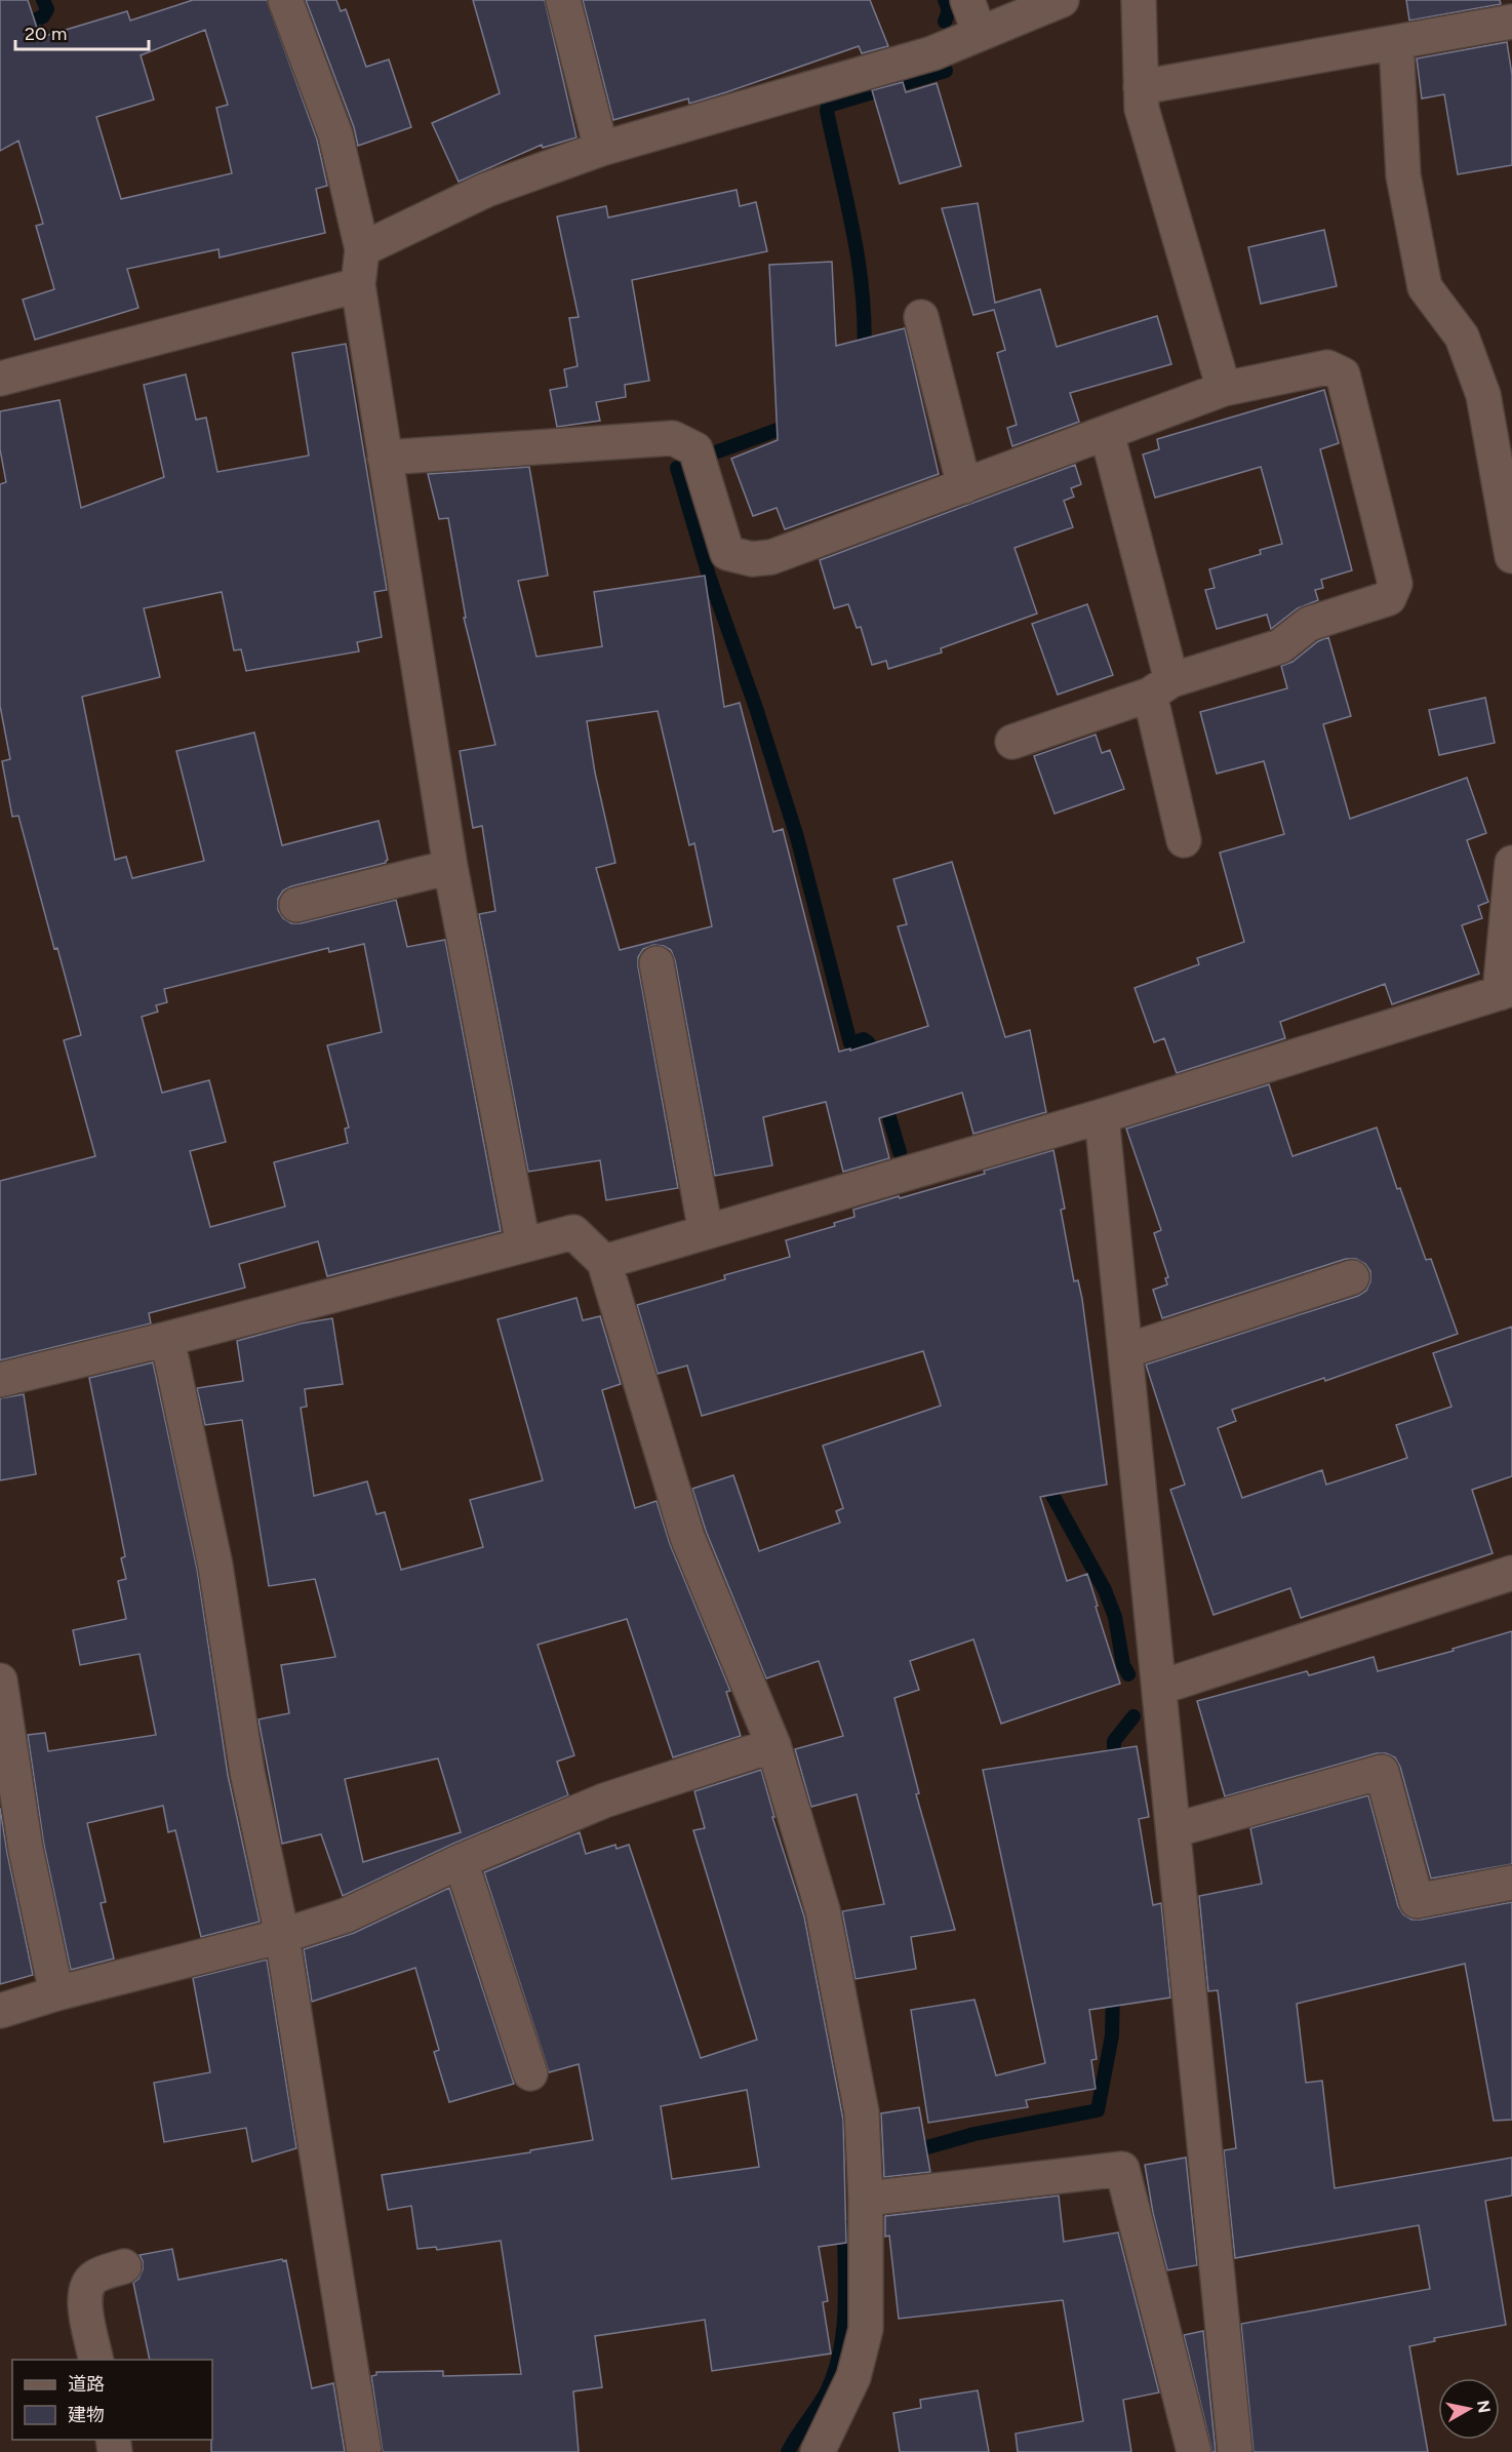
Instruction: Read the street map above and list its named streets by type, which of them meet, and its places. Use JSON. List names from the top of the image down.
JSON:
{
  "legend": ["道路", "建物"],
  "scale_bar": "20 m",
  "north": "right"
}
